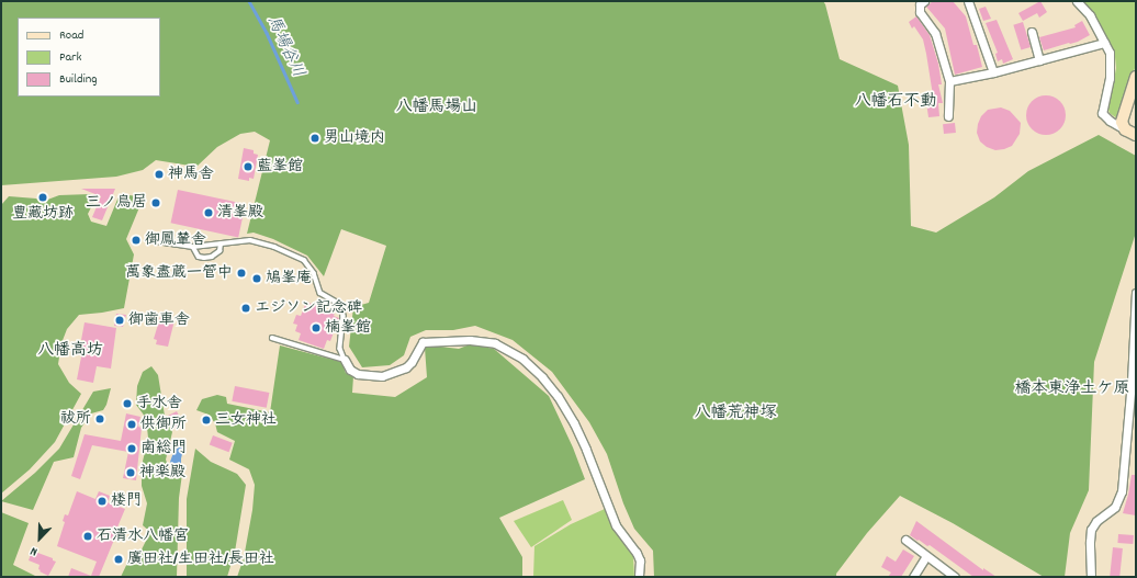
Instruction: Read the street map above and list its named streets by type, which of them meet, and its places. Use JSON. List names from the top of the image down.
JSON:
{
  "districts": [
    "八幡石不動",
    "八幡馬場山",
    "八幡高坊",
    "橋本東浄土ケ原",
    "八幡荒神塚"
  ],
  "water": ["馬場谷川"],
  "places": [
    "男山境内",
    "藍峯館",
    "神馬舎",
    "豊藏坊跡",
    "三ノ鳥居",
    "清峯殿",
    "御鳳輦舎",
    "萬象盡蔵一管中",
    "鳩峯庵",
    "エジソン記念碑",
    "御歯車舎",
    "楠峯館",
    "手水舎",
    "祓所",
    "三女神社",
    "供御所",
    "南総門",
    "神楽殿",
    "楼門",
    "石清水八幡宮",
    "廣田社/生田社/長田社"
  ],
  "legend": ["Road", "Park", "Building"],
  "north": "bottom left"
}
